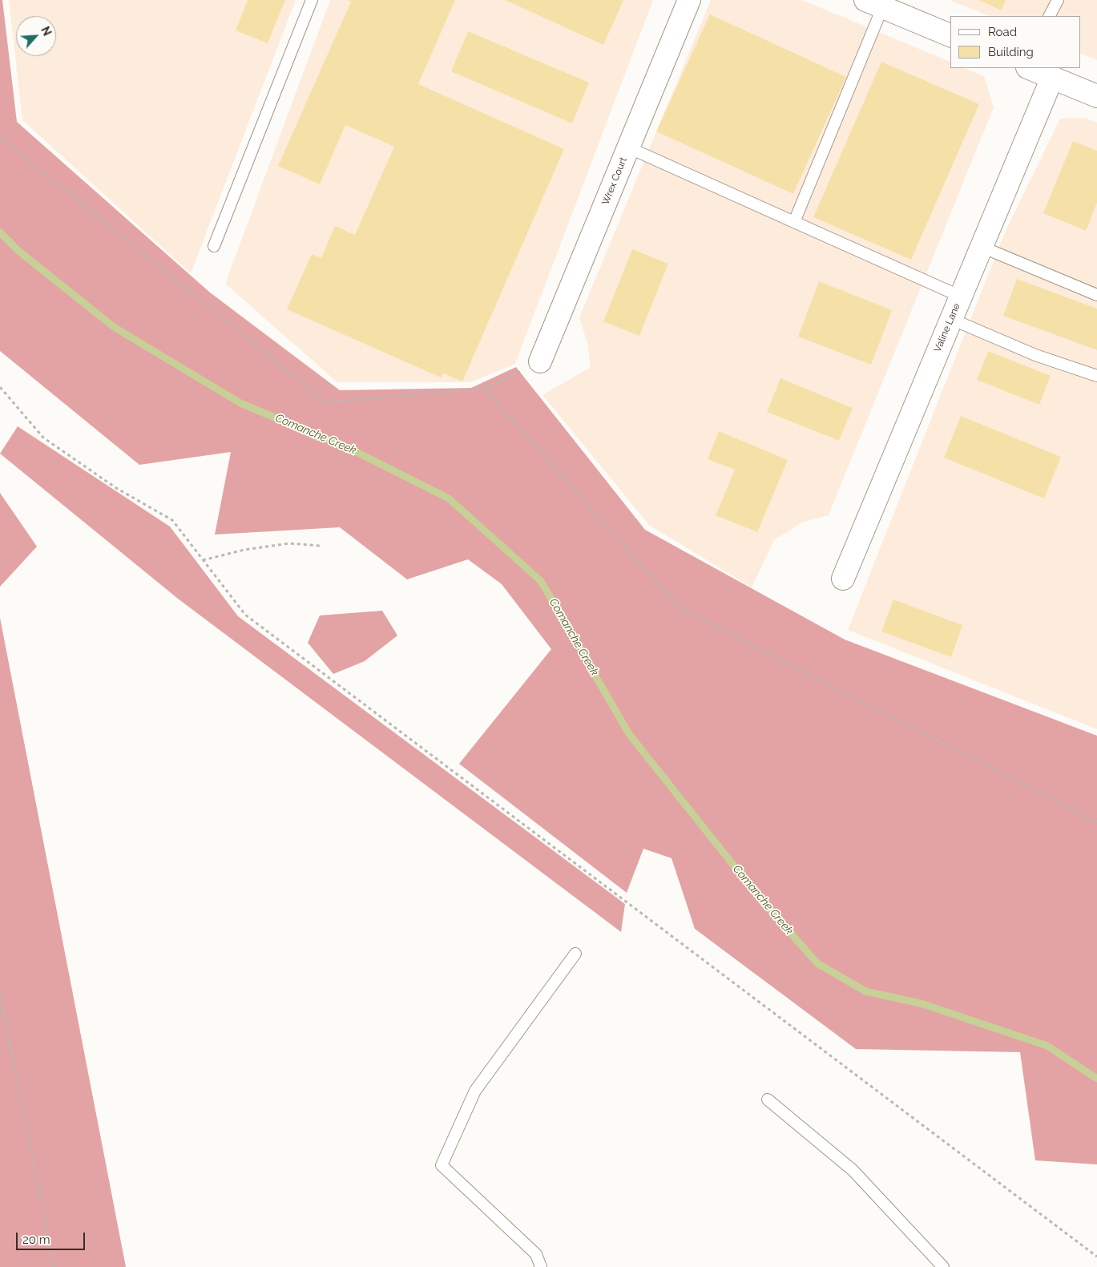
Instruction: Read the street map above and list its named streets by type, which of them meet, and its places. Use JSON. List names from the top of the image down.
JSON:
{
  "streets": {
    "street": ["Wrex Court", "Valine Lane"]
  },
  "water": ["Comanche Creek"],
  "legend": ["Road", "Building"],
  "scale_bar": "20 m",
  "north": "top right"
}
